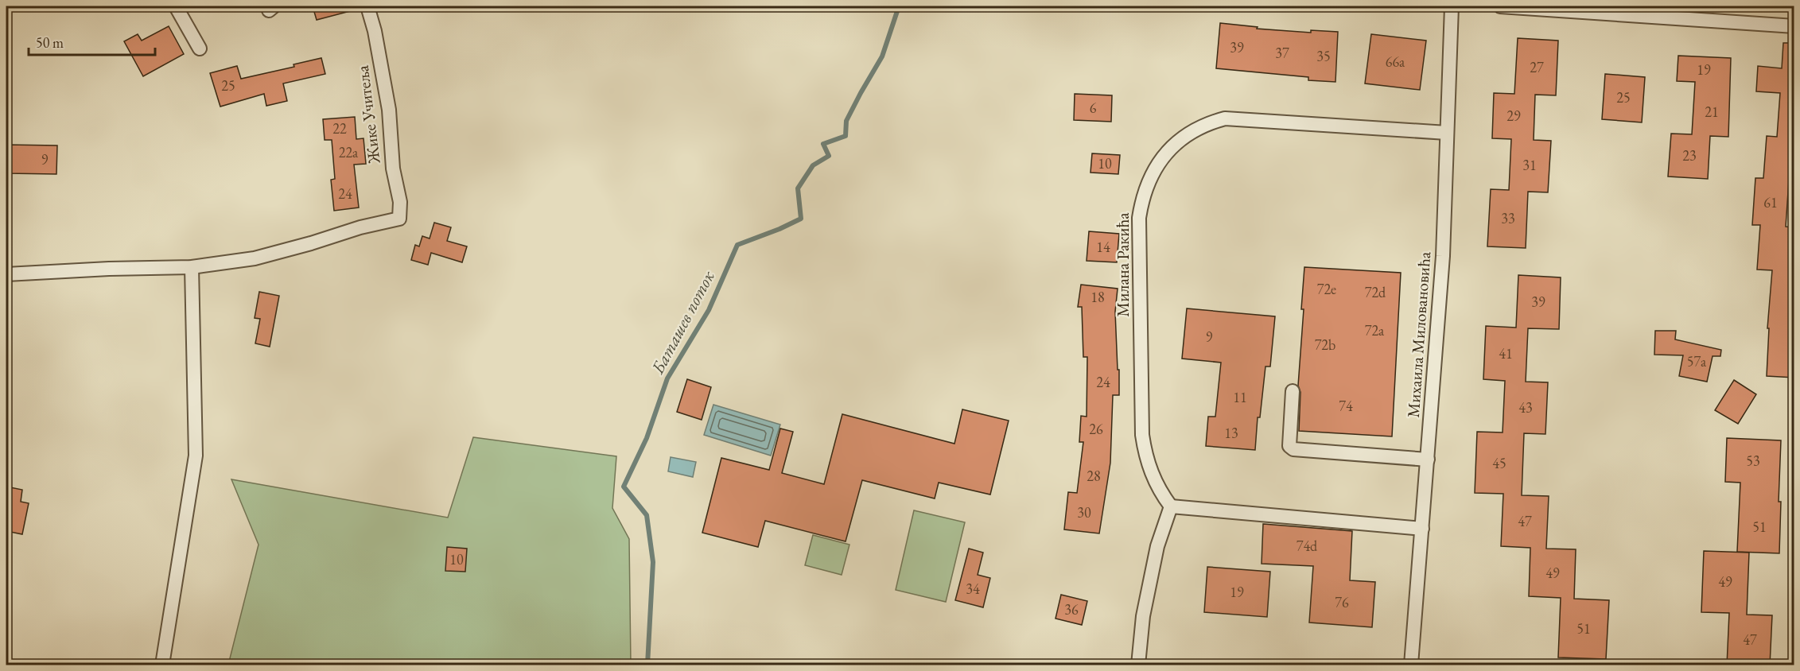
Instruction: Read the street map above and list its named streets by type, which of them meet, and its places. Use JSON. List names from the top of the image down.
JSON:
{
  "streets": {
    "street": ["Жике Учитеља", "Милана Ракића", "Михаила Миловановића"]
  },
  "crossings": [
    ["Милана Ракића", "Михаила Миловановића"]
  ],
  "water": ["Баташев поток"],
  "house_numbers": [
    "39",
    "37",
    "35",
    "66a",
    "27",
    "19",
    "25",
    "25",
    "6",
    "21",
    "29",
    "22",
    "22a",
    "23",
    "9",
    "10",
    "31",
    "24",
    "61",
    "33",
    "14",
    "72e",
    "72d",
    "18",
    "39",
    "72a",
    "9",
    "72b",
    "41",
    "57a",
    "24",
    "11",
    "74",
    "43",
    "26",
    "13",
    "53",
    "45",
    "28",
    "30",
    "47",
    "51",
    "74d",
    "10",
    "49",
    "49",
    "34",
    "19",
    "76",
    "36",
    "51",
    "47"
  ],
  "scale_bar": "50 m"
}
